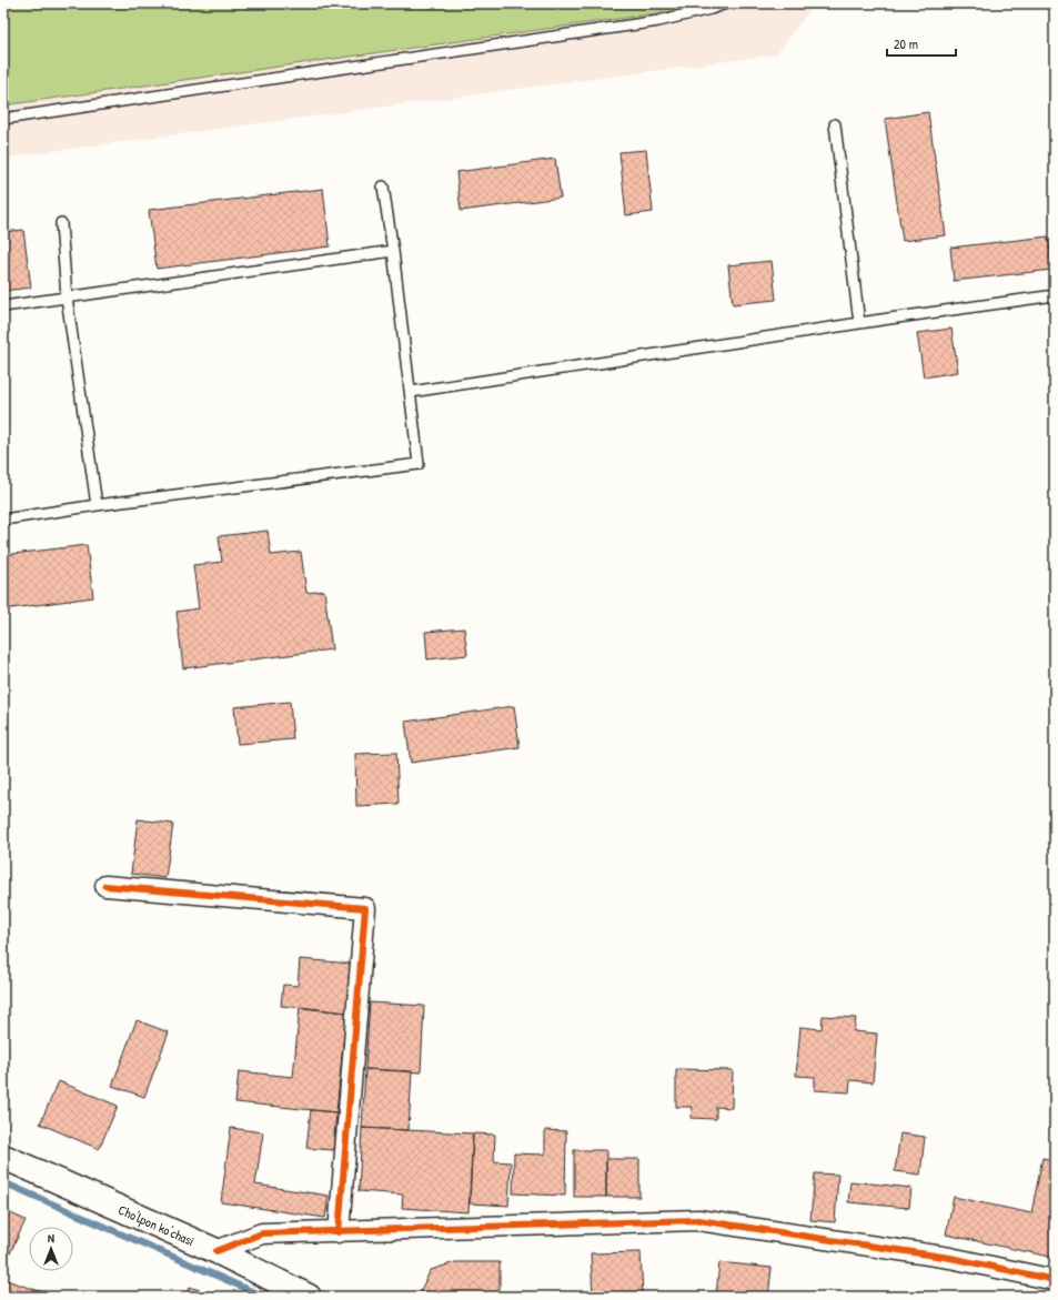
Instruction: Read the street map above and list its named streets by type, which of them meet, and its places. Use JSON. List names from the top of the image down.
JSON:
{
  "streets": {
    "main road": ["Cho'lpon ko'chasi"]
  },
  "scale_bar": "20 m",
  "north": "top"
}
